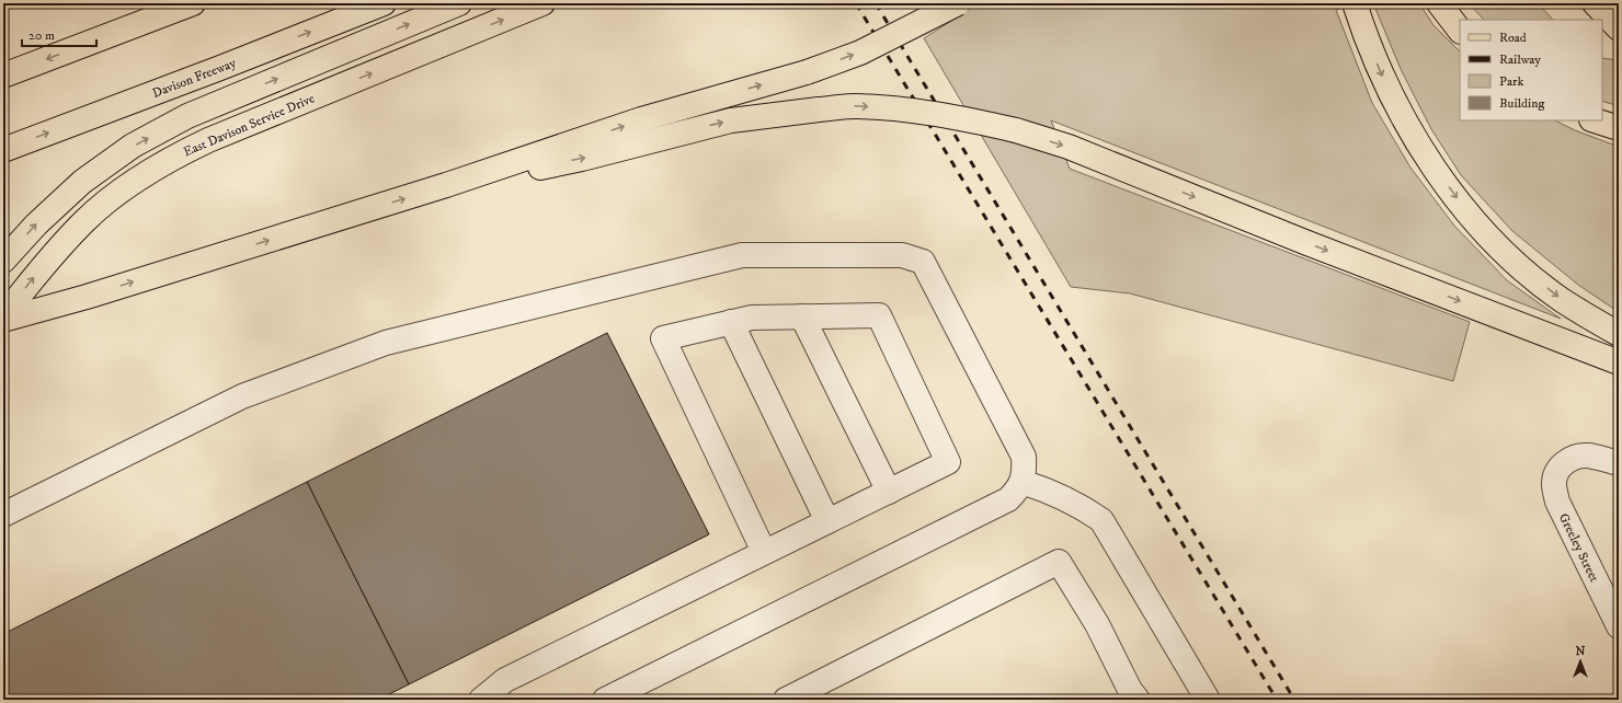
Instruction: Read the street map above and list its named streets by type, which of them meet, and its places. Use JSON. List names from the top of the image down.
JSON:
{
  "streets": {
    "main road": ["Davison Freeway", "East Davison Service Drive"],
    "street": ["Greeley Street"]
  },
  "legend": [
    "Road",
    "Railway",
    "Park",
    "Building"
  ],
  "scale_bar": "20 m",
  "north": "top"
}
